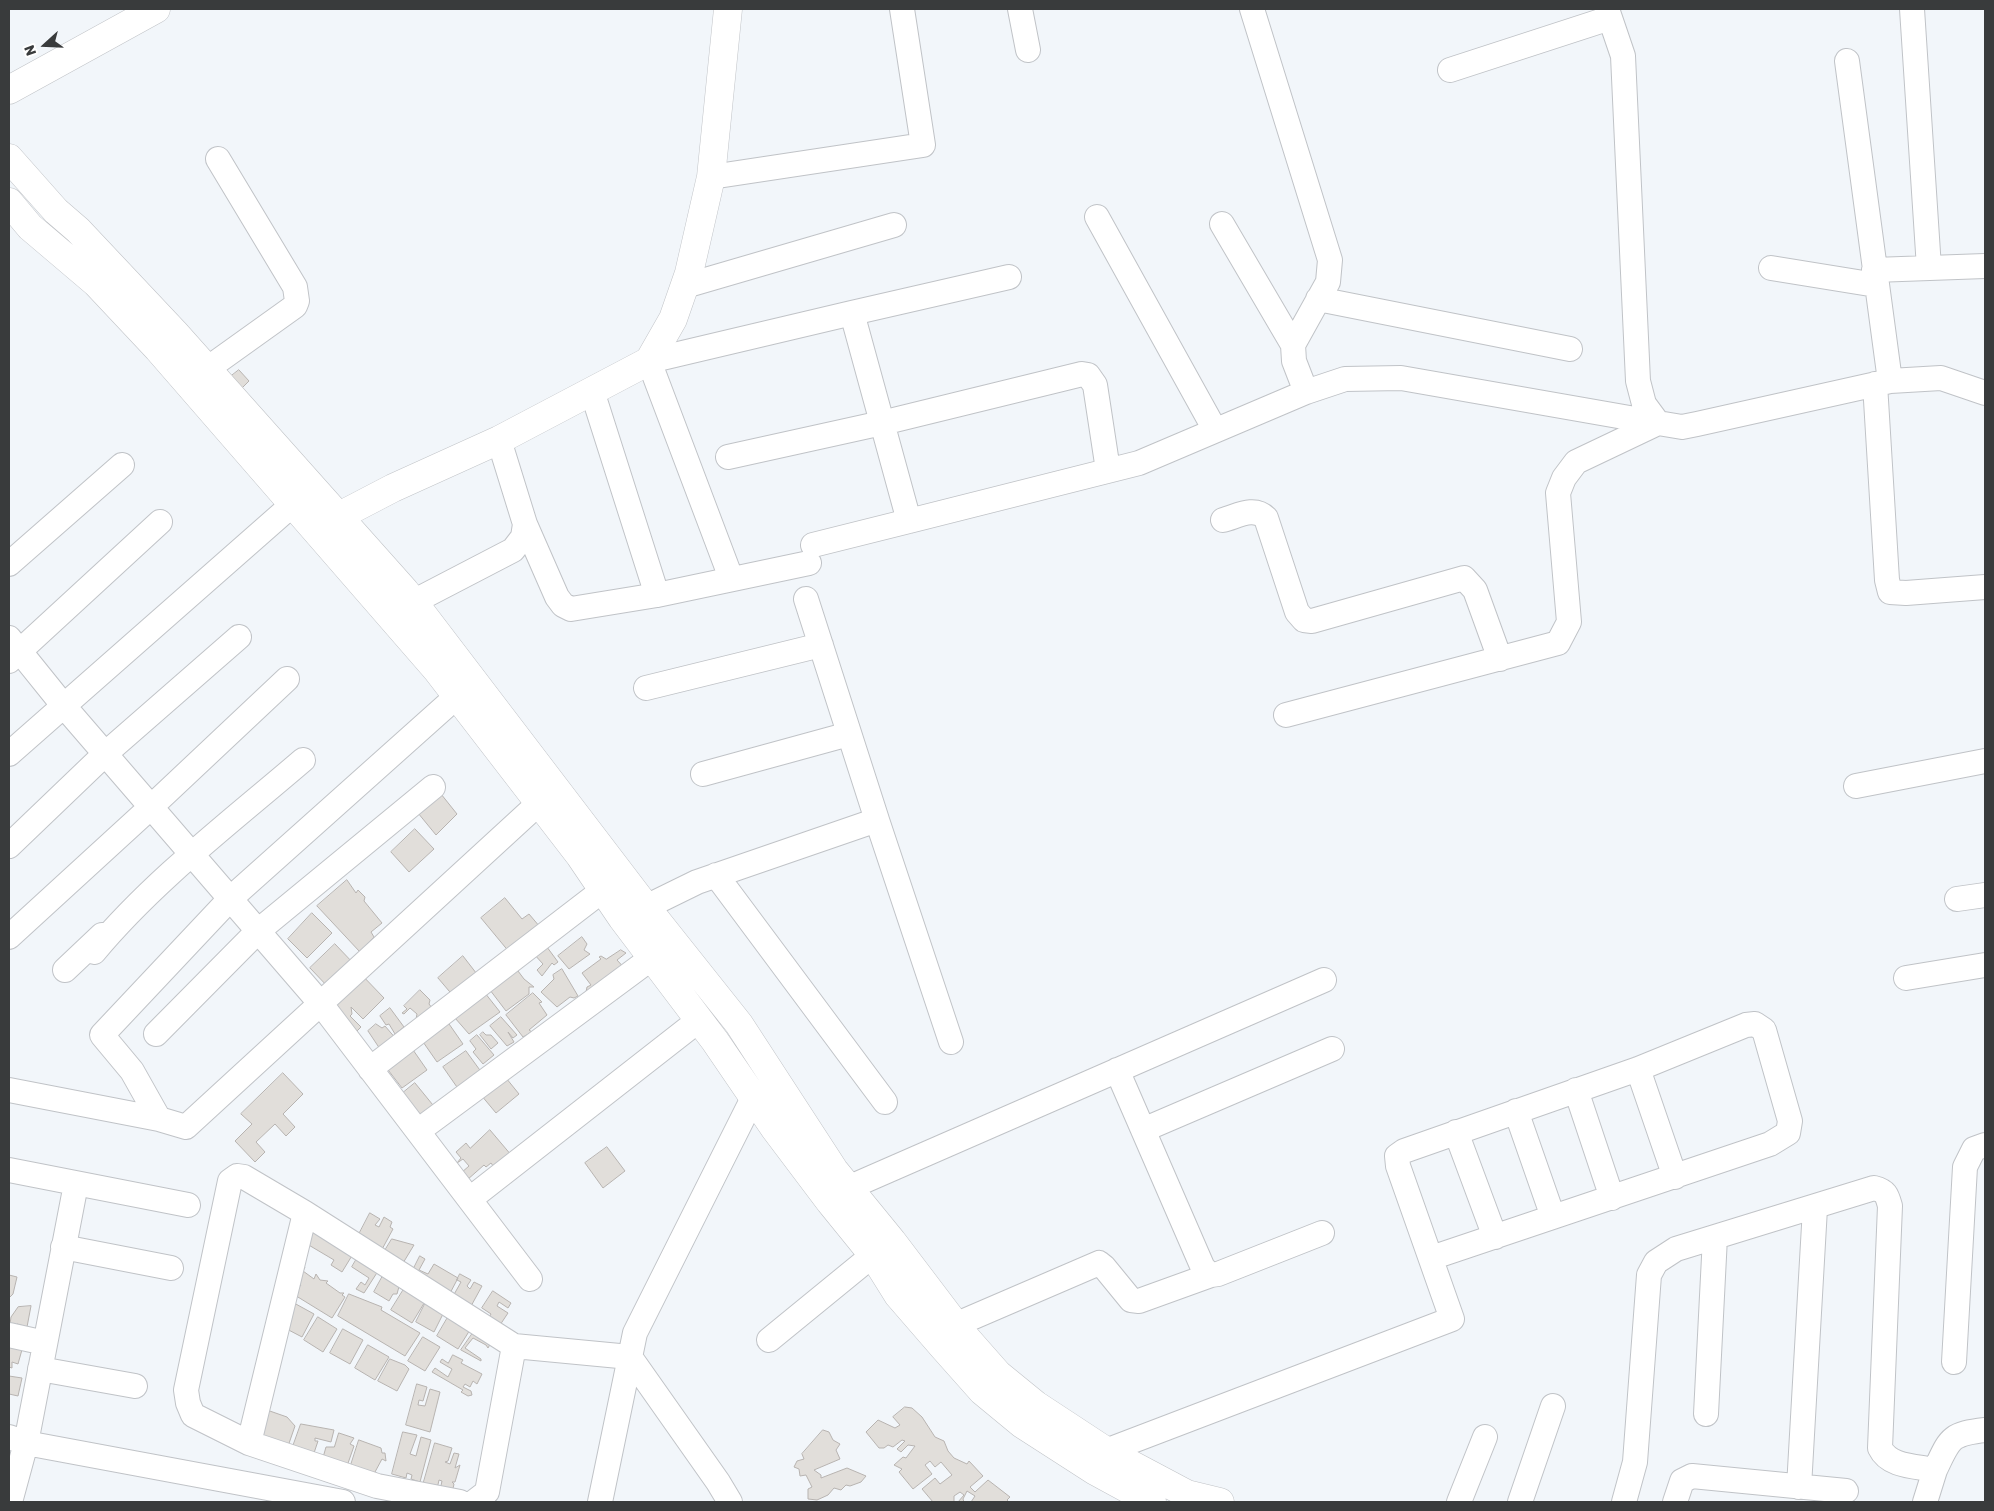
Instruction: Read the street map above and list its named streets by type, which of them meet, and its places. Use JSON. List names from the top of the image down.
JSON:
{
  "north": "left"
}
